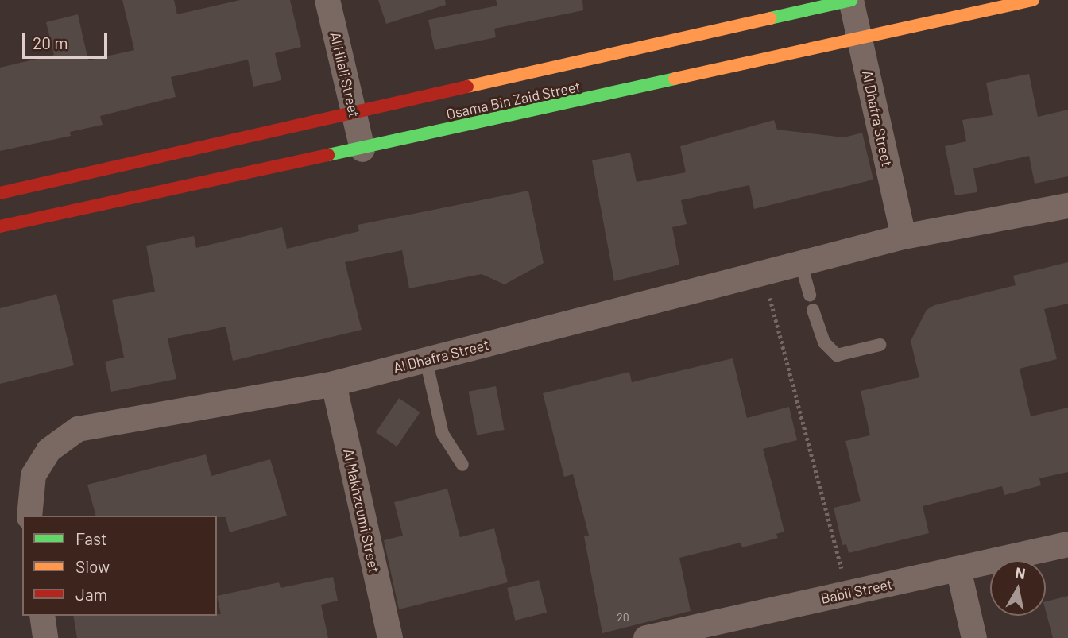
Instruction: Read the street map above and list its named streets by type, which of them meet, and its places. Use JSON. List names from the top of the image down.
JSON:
{
  "streets": {
    "street": [
      "Al Hilali Street",
      "Osama Bin Zaid Street",
      "Al Dhafra Street",
      "Al Makhzoumi Street",
      "Babil Street"
    ]
  },
  "crossings": [
    ["Al Hilali Street", "Osama Bin Zaid Street"],
    ["Osama Bin Zaid Street", "Al Dhafra Street"],
    ["Al Dhafra Street", "Al Makhzoumi Street"]
  ],
  "house_numbers": ["20"],
  "legend": ["Fast", "Slow", "Jam"],
  "scale_bar": "20 m",
  "north": "top"
}
